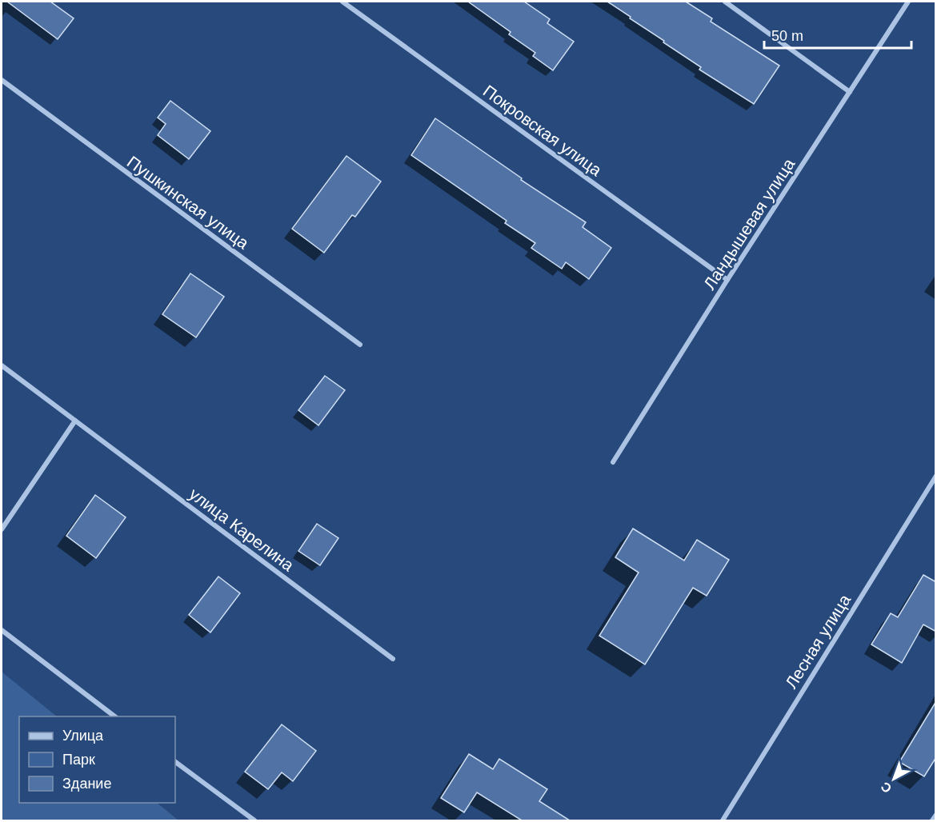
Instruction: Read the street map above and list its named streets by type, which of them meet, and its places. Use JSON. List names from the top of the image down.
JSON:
{
  "streets": {
    "street": [
      "Покровская улица",
      "Пушкинская улица",
      "Ландышевая улица",
      "улица Карелина",
      "Лесная улица"
    ]
  },
  "crossings": [
    ["Покровская улица", "Ландышевая улица"]
  ],
  "legend": ["Улица", "Парк", "Здание"],
  "scale_bar": "50 m",
  "north": "bottom left"
}
